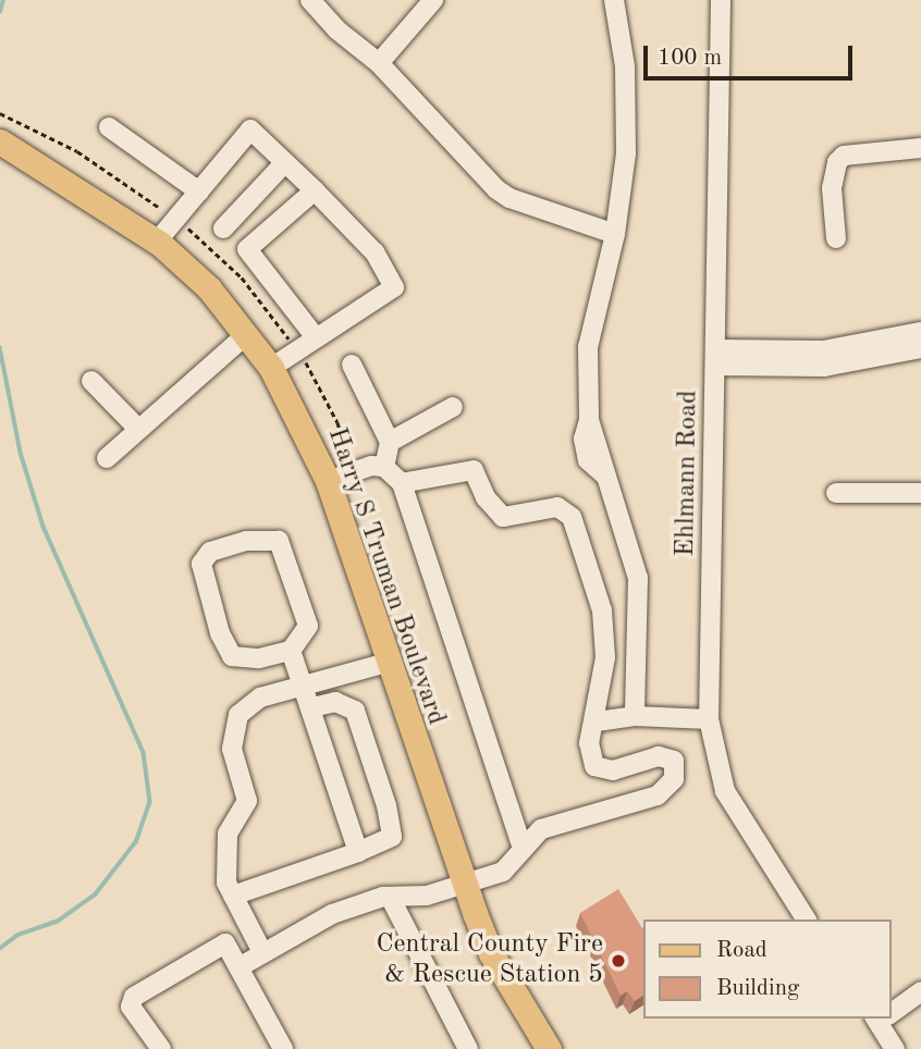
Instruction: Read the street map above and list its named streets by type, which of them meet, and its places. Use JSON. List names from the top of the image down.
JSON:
{
  "streets": {
    "main road": ["Harry S Truman Boulevard"],
    "street": ["Ehlmann Road"]
  },
  "places": ["Central County Fire & Rescue Station 5"],
  "legend": ["Road", "Building"],
  "scale_bar": "100 m"
}
